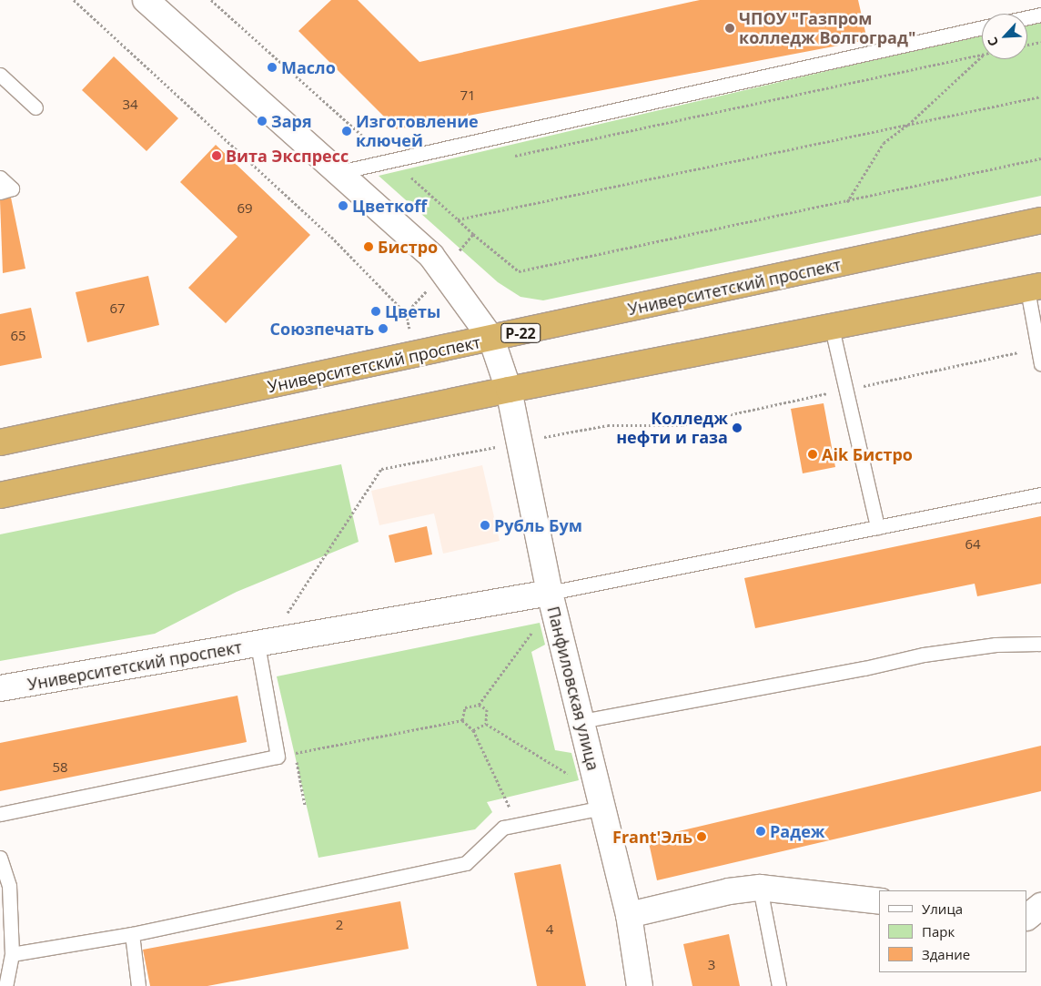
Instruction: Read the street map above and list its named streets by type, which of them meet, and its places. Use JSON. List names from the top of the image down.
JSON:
{
  "streets": {
    "highway": ["Университетский проспект", "Р-22"],
    "street": ["Панфиловская улица"]
  },
  "crossings": [
    ["Университетский проспект", "Панфиловская улица"]
  ],
  "places": [
    "ЧПОУ \"Газпром колледж Волгоград\"",
    "Масло",
    "Заря",
    "Изготовление ключей",
    "Вита Экспресс",
    "Цветкоff",
    "Бистро",
    "Цветы",
    "Союзпечать",
    "Колледж нефти и газа",
    "Aik Бистро",
    "Рубль Бум",
    "Радеж",
    "Frant'Эль"
  ],
  "house_numbers": [
    "71",
    "34",
    "69",
    "67",
    "65",
    "64",
    "58",
    "2",
    "4",
    "3"
  ],
  "legend": ["Улица", "Парк", "Здание"],
  "north": "bottom left"
}
